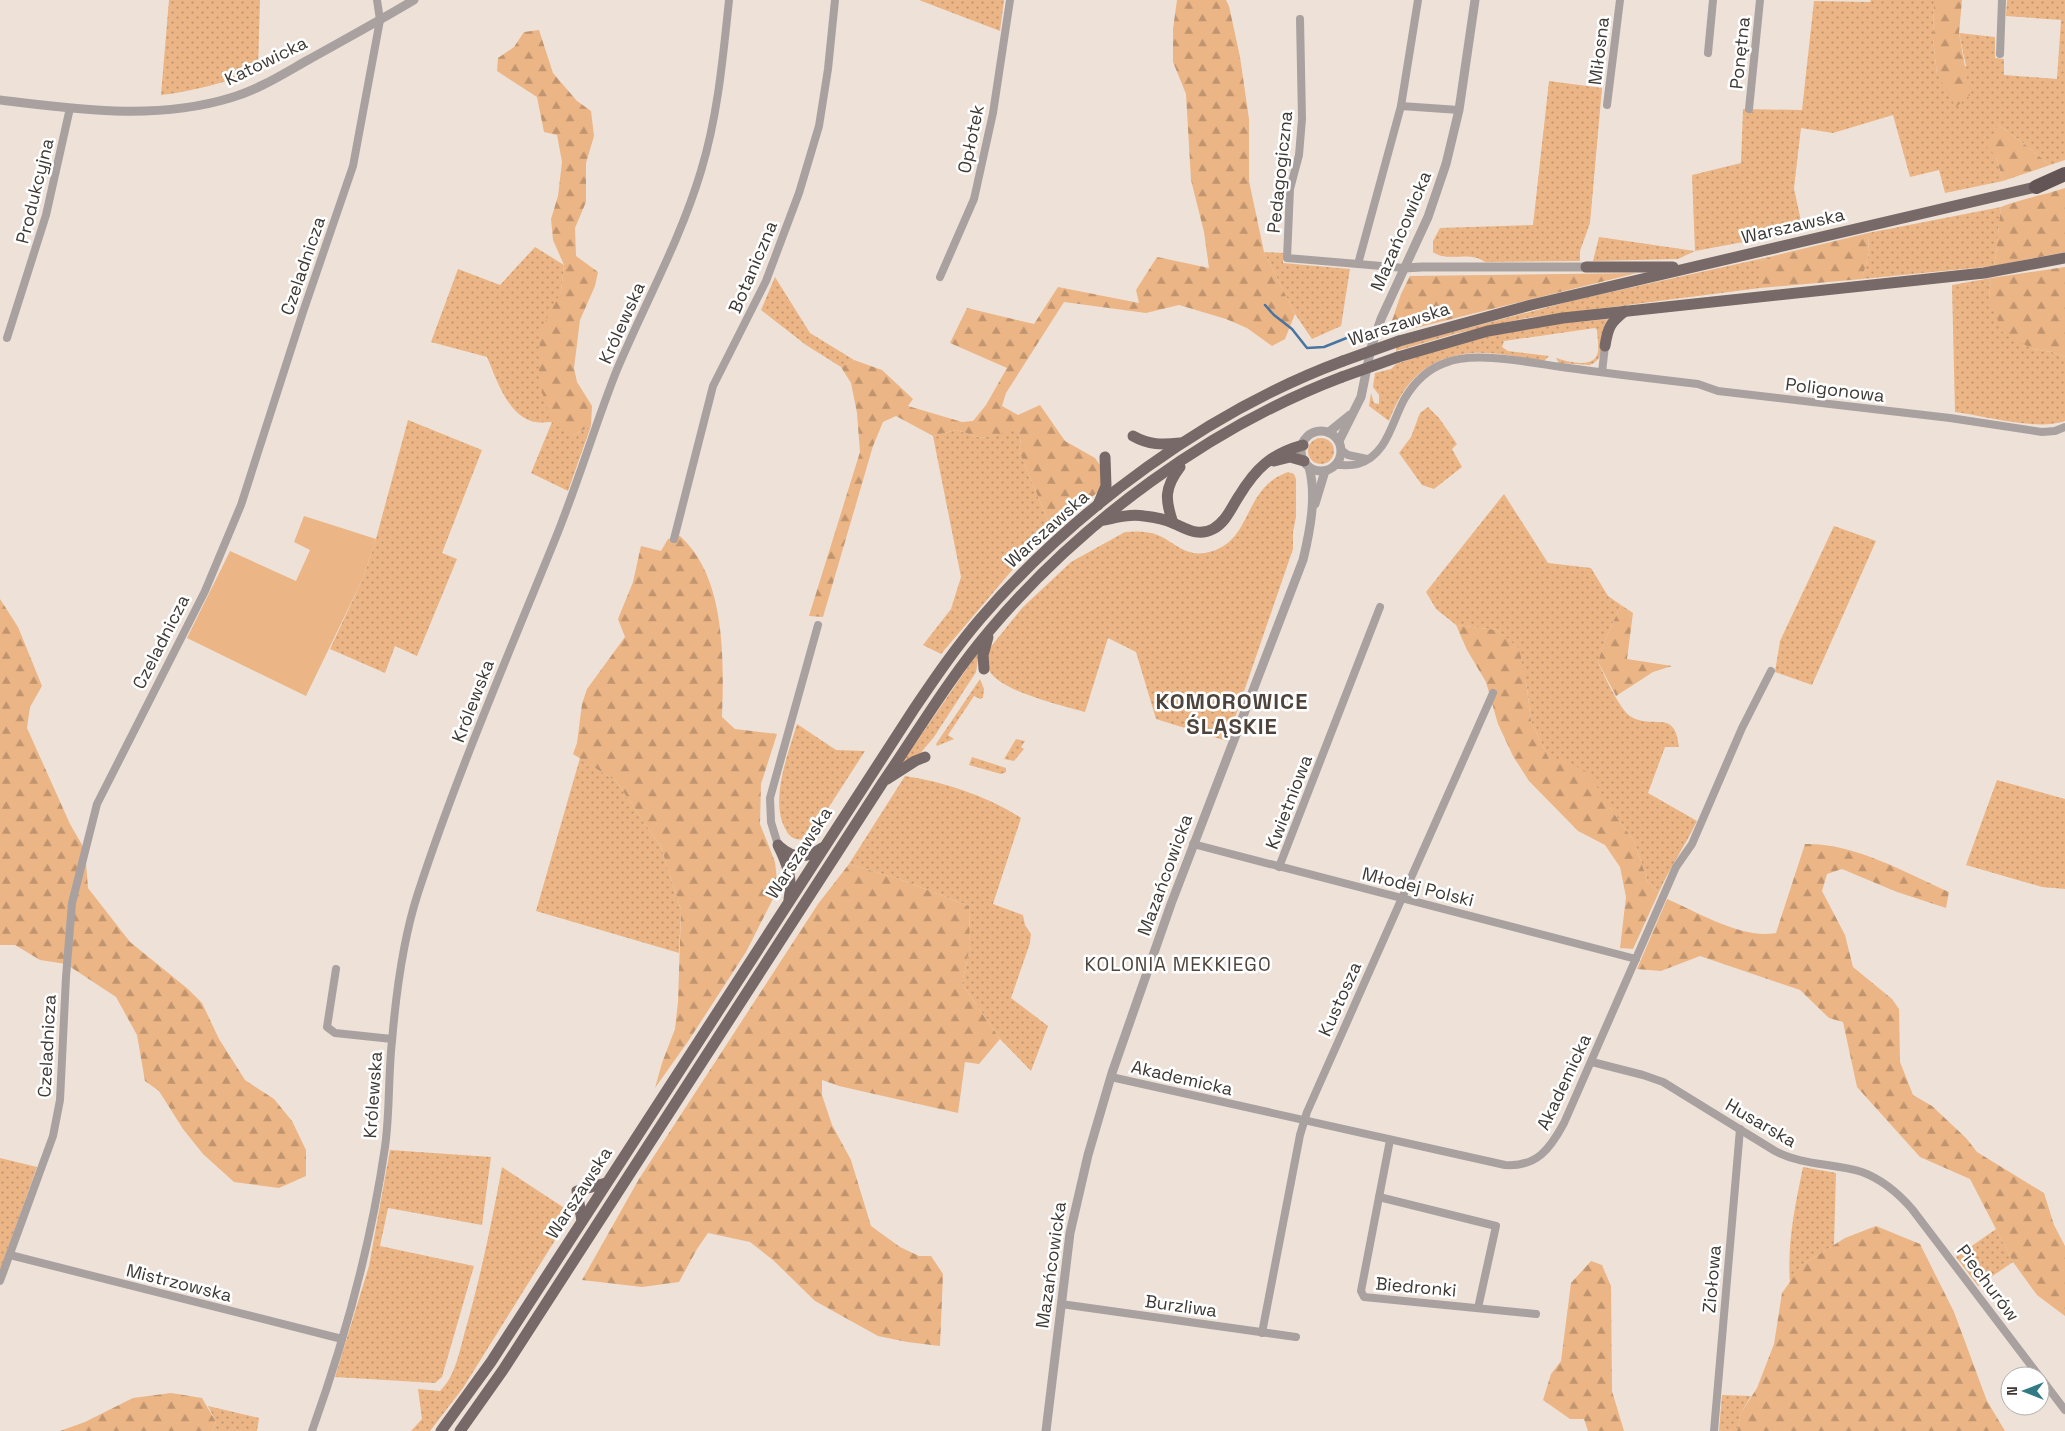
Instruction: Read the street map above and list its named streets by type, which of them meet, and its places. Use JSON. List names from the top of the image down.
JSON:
{
  "streets": {
    "main road": ["Warszawska"],
    "street": [
      "Miłosna",
      "Ponętna",
      "Katowicka",
      "Opłotek",
      "Pedagogiczna",
      "Produkcyjna",
      "Mazańcowicka",
      "Czeladnicza",
      "Botaniczna",
      "Królewska",
      "Poligonowa",
      "Kwietniowa",
      "Młodej Polski",
      "Kustosza",
      "Akademicka",
      "Husarska",
      "Ziołowa",
      "Mistrzowska",
      "Piechurów",
      "Biedronki",
      "Burzliwa"
    ]
  },
  "crossings": [
    ["Katowicka", "Produkcyjna"],
    ["Katowicka", "Czeladnicza"],
    ["Pedagogiczna", "Mazańcowicka"],
    ["Mazańcowicka", "Poligonowa"],
    ["Mazańcowicka", "Młodej Polski"],
    ["Mazańcowicka", "Akademicka"],
    ["Mazańcowicka", "Burzliwa"],
    ["Czeladnicza", "Mistrzowska"],
    ["Królewska", "Mistrzowska"],
    ["Kwietniowa", "Młodej Polski"],
    ["Młodej Polski", "Kustosza"],
    ["Młodej Polski", "Akademicka"],
    ["Kustosza", "Akademicka"],
    ["Kustosza", "Burzliwa"],
    ["Akademicka", "Husarska"],
    ["Akademicka", "Biedronki"],
    ["Husarska", "Ziołowa"],
    ["Husarska", "Piechurów"]
  ],
  "districts": ["KOMOROWICE ŚLĄSKIE", "KOLONIA MEKKIEGO"],
  "north": "left"
}
